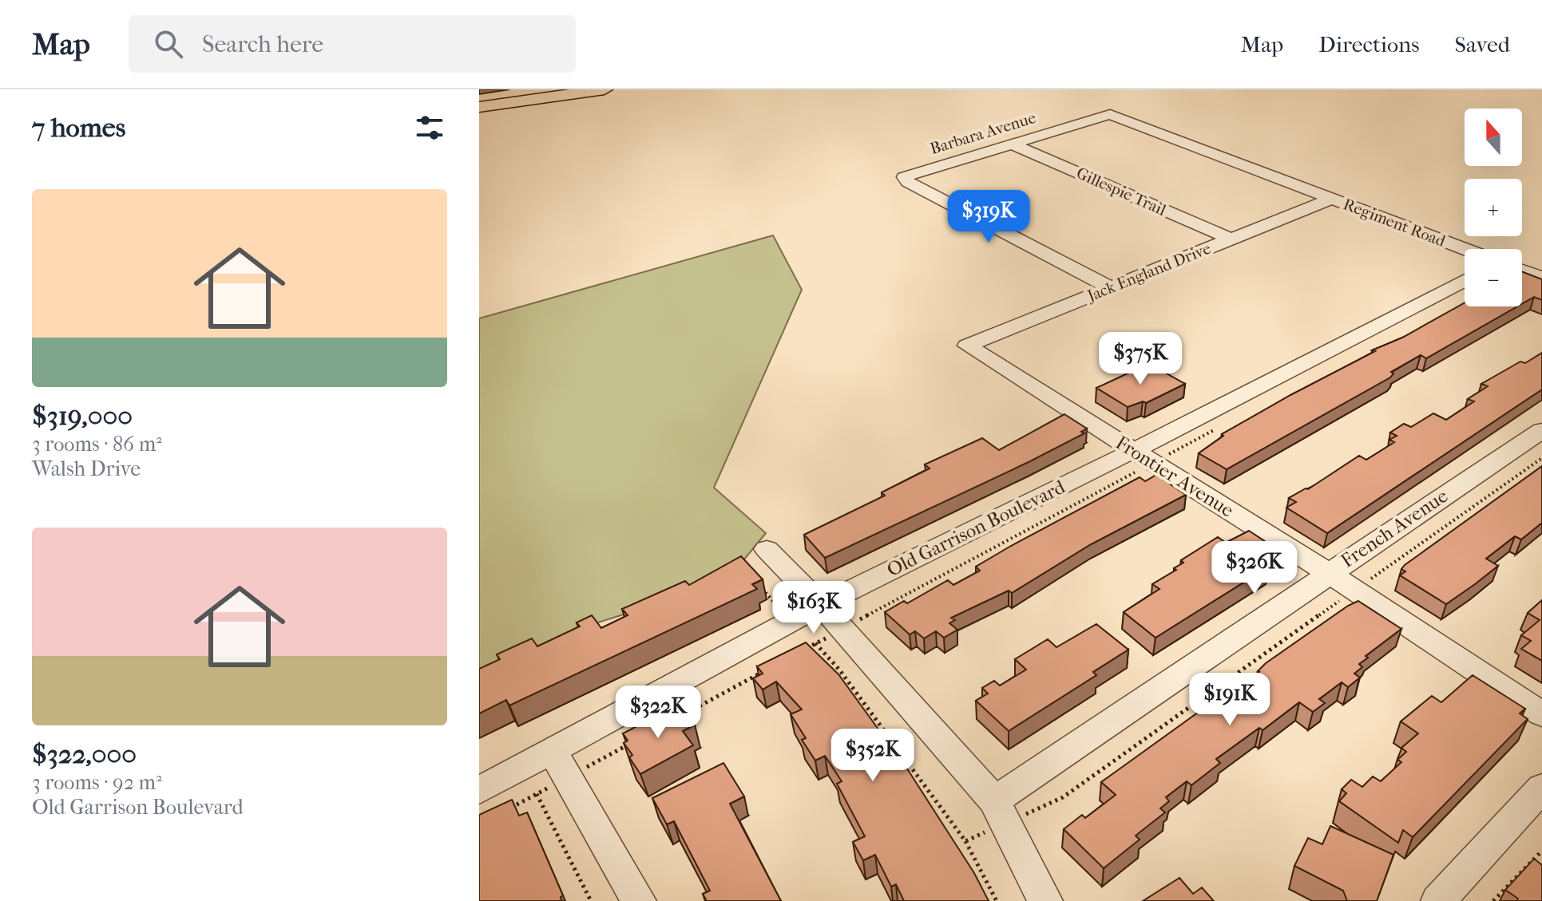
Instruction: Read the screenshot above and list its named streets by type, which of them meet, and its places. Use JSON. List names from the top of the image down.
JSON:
{
  "streets": {
    "street": [
      "Barbara Avenue",
      "Gillespie Trail",
      "Regiment Road",
      "Jack England Drive",
      "Frontier Avenue",
      "Old Garrison Boulevard",
      "French Avenue"
    ]
  },
  "crossings": [
    ["Barbara Avenue", "Gillespie Trail"],
    ["Barbara Avenue", "Regiment Road"],
    ["Barbara Avenue", "Jack England Drive"],
    ["Gillespie Trail", "Jack England Drive"],
    ["Regiment Road", "Jack England Drive"],
    ["Jack England Drive", "Frontier Avenue"],
    ["Frontier Avenue", "Old Garrison Boulevard"],
    ["Frontier Avenue", "French Avenue"]
  ],
  "north": "top",
  "page": {
    "header": "Map",
    "search": "Search here",
    "nav": ["Map", "Directions", "Saved"],
    "heading": "7 homes",
    "map_buttons": ["+", "−"],
    "list": [
      {
        "name": "$319,000",
        "note": "3 rooms · 86 m² · Walsh Drive"
      },
      {
        "name": "$322,000",
        "note": "3 rooms · 92 m² · Old Garrison Boulevard"
      }
    ],
    "price": [
      "$319K",
      "$375K",
      "$326K",
      "$163K",
      "$191K",
      "$322K",
      "$352K"
    ]
  }
}
